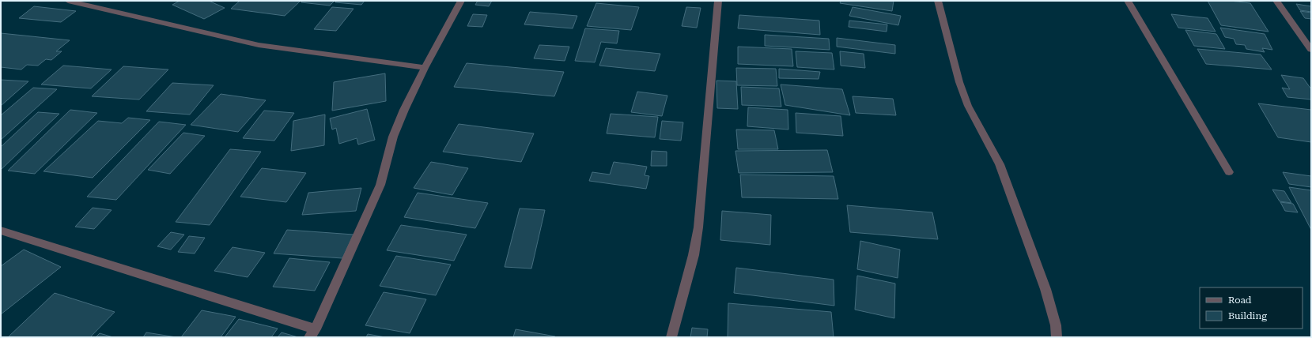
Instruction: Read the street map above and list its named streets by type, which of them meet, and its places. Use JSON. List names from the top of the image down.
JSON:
{
  "legend": ["Road", "Building"]
}
